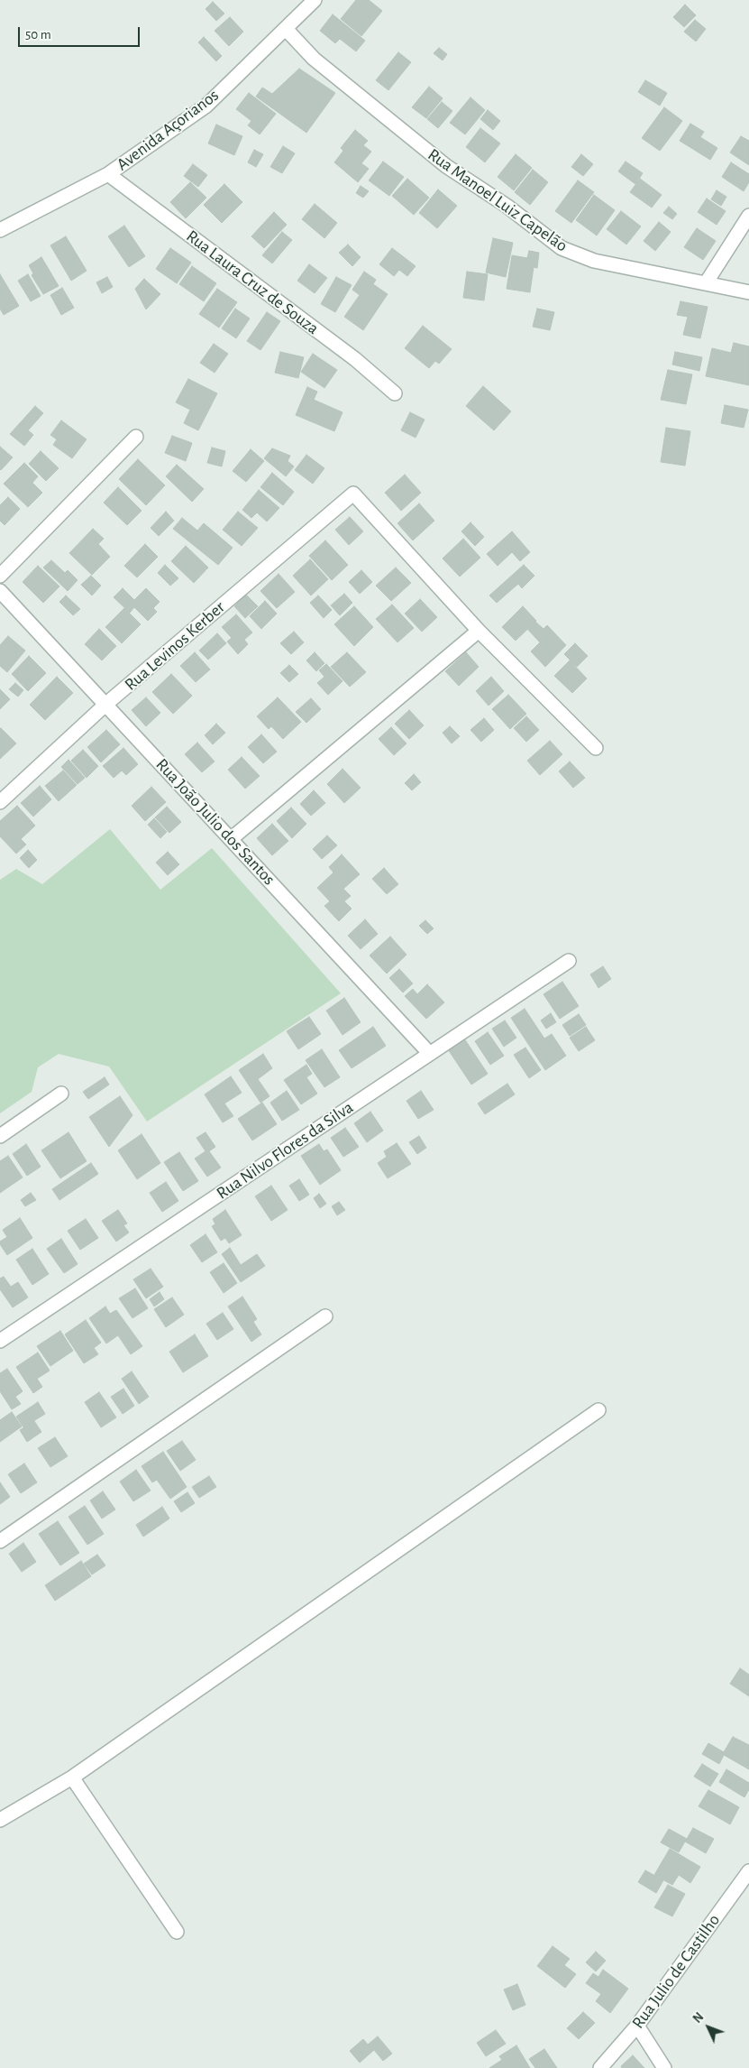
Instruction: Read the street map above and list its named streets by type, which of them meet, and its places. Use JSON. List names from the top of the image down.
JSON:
{
  "streets": {
    "street": [
      "Avenida Açorianos",
      "Rua Manoel Luiz Capelão",
      "Rua Laura Cruz de Souza",
      "Rua Levinos Kerber",
      "Rua João Julio dos Santos",
      "Rua Nilvo Flores da Silva",
      "Rua Julio de Castilho"
    ]
  },
  "crossings": [
    ["Avenida Açorianos", "Rua Manoel Luiz Capelão"],
    ["Avenida Açorianos", "Rua Laura Cruz de Souza"],
    ["Rua Levinos Kerber", "Rua João Julio dos Santos"],
    ["Rua João Julio dos Santos", "Rua Nilvo Flores da Silva"]
  ],
  "scale_bar": "50 m",
  "north": "top left"
}
